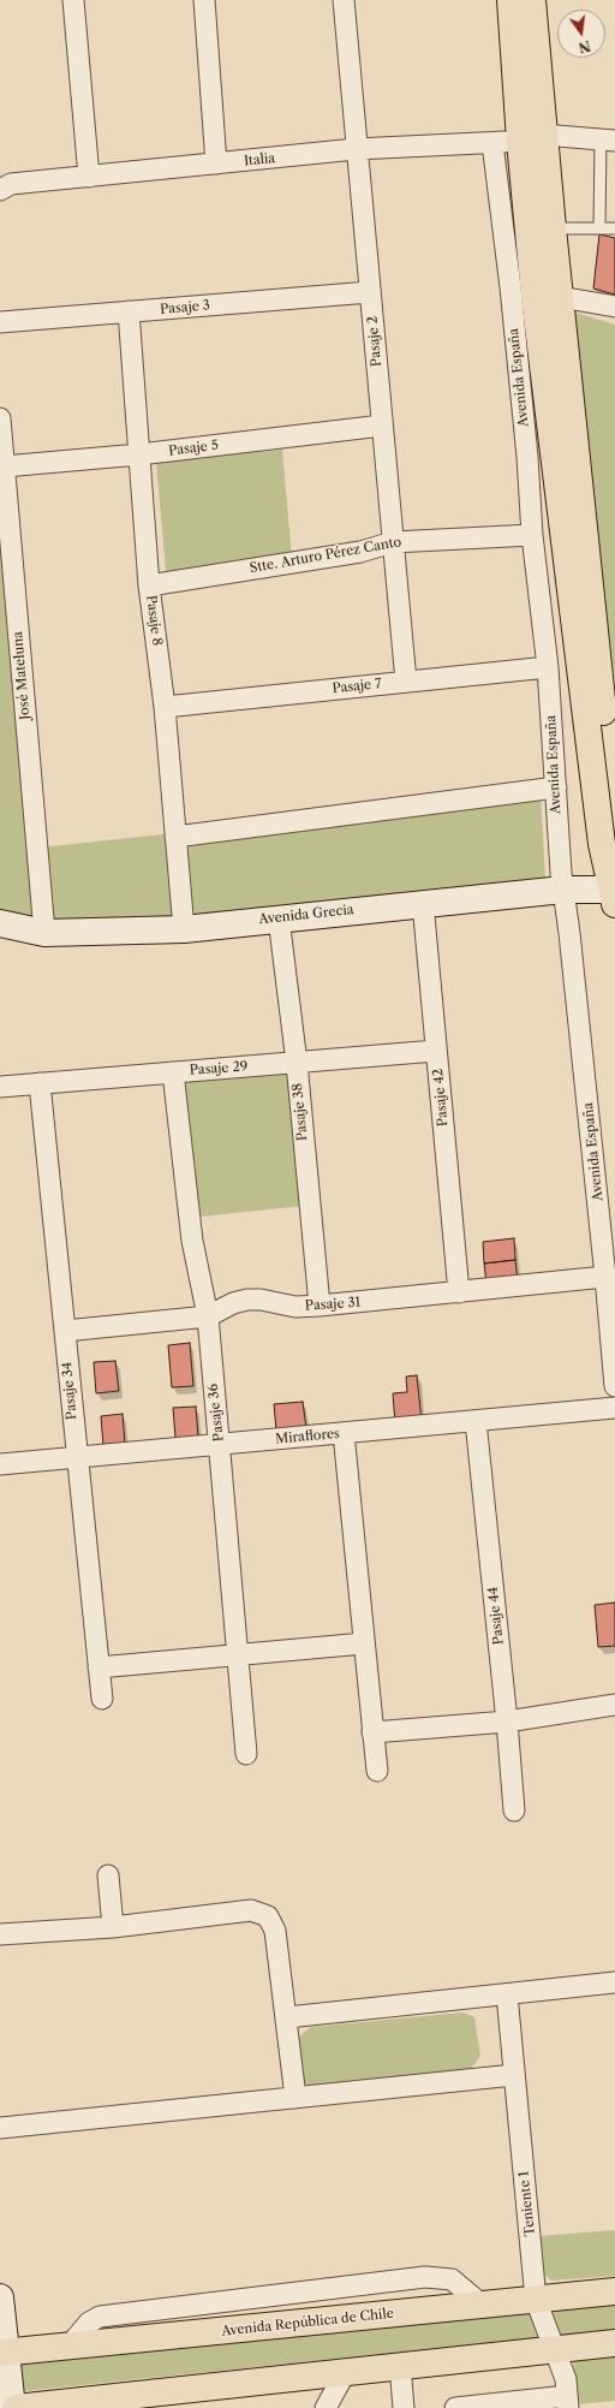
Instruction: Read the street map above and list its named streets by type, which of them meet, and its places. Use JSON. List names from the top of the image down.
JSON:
{
  "streets": {
    "main road": ["Avenida España", "Avenida República de Chile"],
    "street": [
      "Italia",
      "Pasaje 3",
      "Pasaje 2",
      "Pasaje 5",
      "Stte. Arturo Pérez Canto",
      "Pasaje 8",
      "José Mateluna",
      "Pasaje 7",
      "Avenida Grecia",
      "Pasaje 29",
      "Pasaje 42",
      "Pasaje 38",
      "Pasaje 31",
      "Pasaje 34",
      "Pasaje 36",
      "Miraflores",
      "Pasaje 44",
      "Teniente 1"
    ]
  },
  "crossings": [
    ["Italia", "Pasaje 2"],
    ["Italia", "Avenida España"],
    ["Pasaje 3", "Pasaje 2"],
    ["Pasaje 3", "Pasaje 8"],
    ["Pasaje 2", "Pasaje 5"],
    ["Pasaje 2", "Stte. Arturo Pérez Canto"],
    ["Pasaje 2", "Pasaje 7"],
    ["Avenida España", "Stte. Arturo Pérez Canto"],
    ["Avenida España", "Pasaje 7"],
    ["Avenida España", "Avenida Grecia"],
    ["Avenida España", "Pasaje 31"],
    ["Pasaje 5", "Pasaje 8"],
    ["Pasaje 5", "José Mateluna"],
    ["Stte. Arturo Pérez Canto", "Pasaje 8"],
    ["Pasaje 8", "Pasaje 7"],
    ["Pasaje 8", "Avenida Grecia"],
    ["José Mateluna", "Avenida Grecia"],
    ["Avenida Grecia", "Pasaje 42"],
    ["Avenida Grecia", "Pasaje 38"],
    ["Pasaje 29", "Pasaje 42"],
    ["Pasaje 29", "Pasaje 38"],
    ["Pasaje 29", "Pasaje 34"],
    ["Pasaje 29", "Pasaje 36"],
    ["Pasaje 42", "Pasaje 31"],
    ["Pasaje 38", "Pasaje 31"],
    ["Pasaje 31", "Pasaje 34"],
    ["Pasaje 31", "Pasaje 36"],
    ["Pasaje 34", "Miraflores"],
    ["Pasaje 36", "Miraflores"],
    ["Miraflores", "Pasaje 44"],
    ["Teniente 1", "Avenida República de Chile"]
  ],
  "north": "bottom"
}
